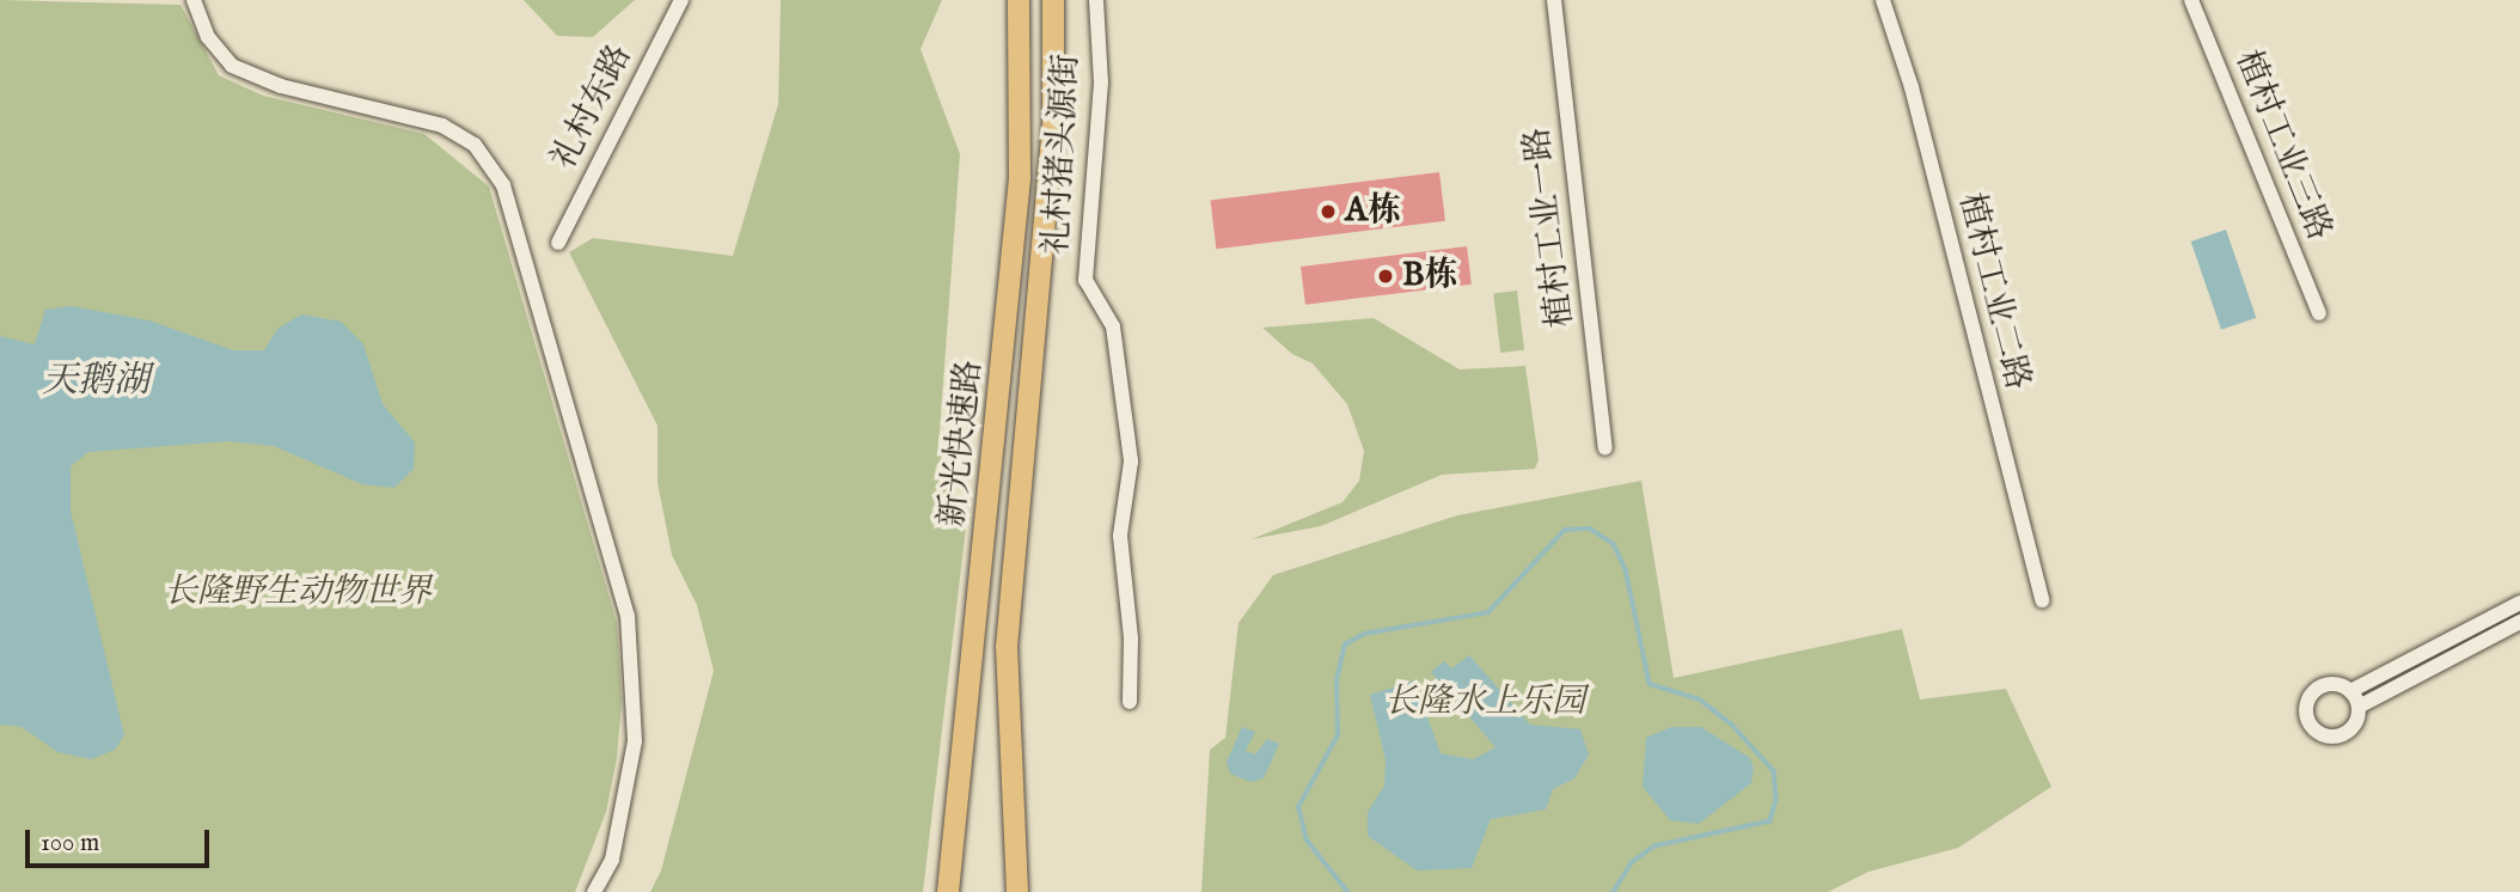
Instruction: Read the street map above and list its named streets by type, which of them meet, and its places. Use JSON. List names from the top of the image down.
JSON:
{
  "streets": {
    "highway": ["新光快速路"],
    "street": [
      "礼村东路",
      "植村工业三路",
      "礼村猪头源街",
      "植村工业一路",
      "植村工业二路"
    ]
  },
  "water": ["天鹅湖"],
  "parks": ["长隆野生动物世界", "长隆水上乐园"],
  "places": ["A栋", "B栋"],
  "scale_bar": "100 m"
}
